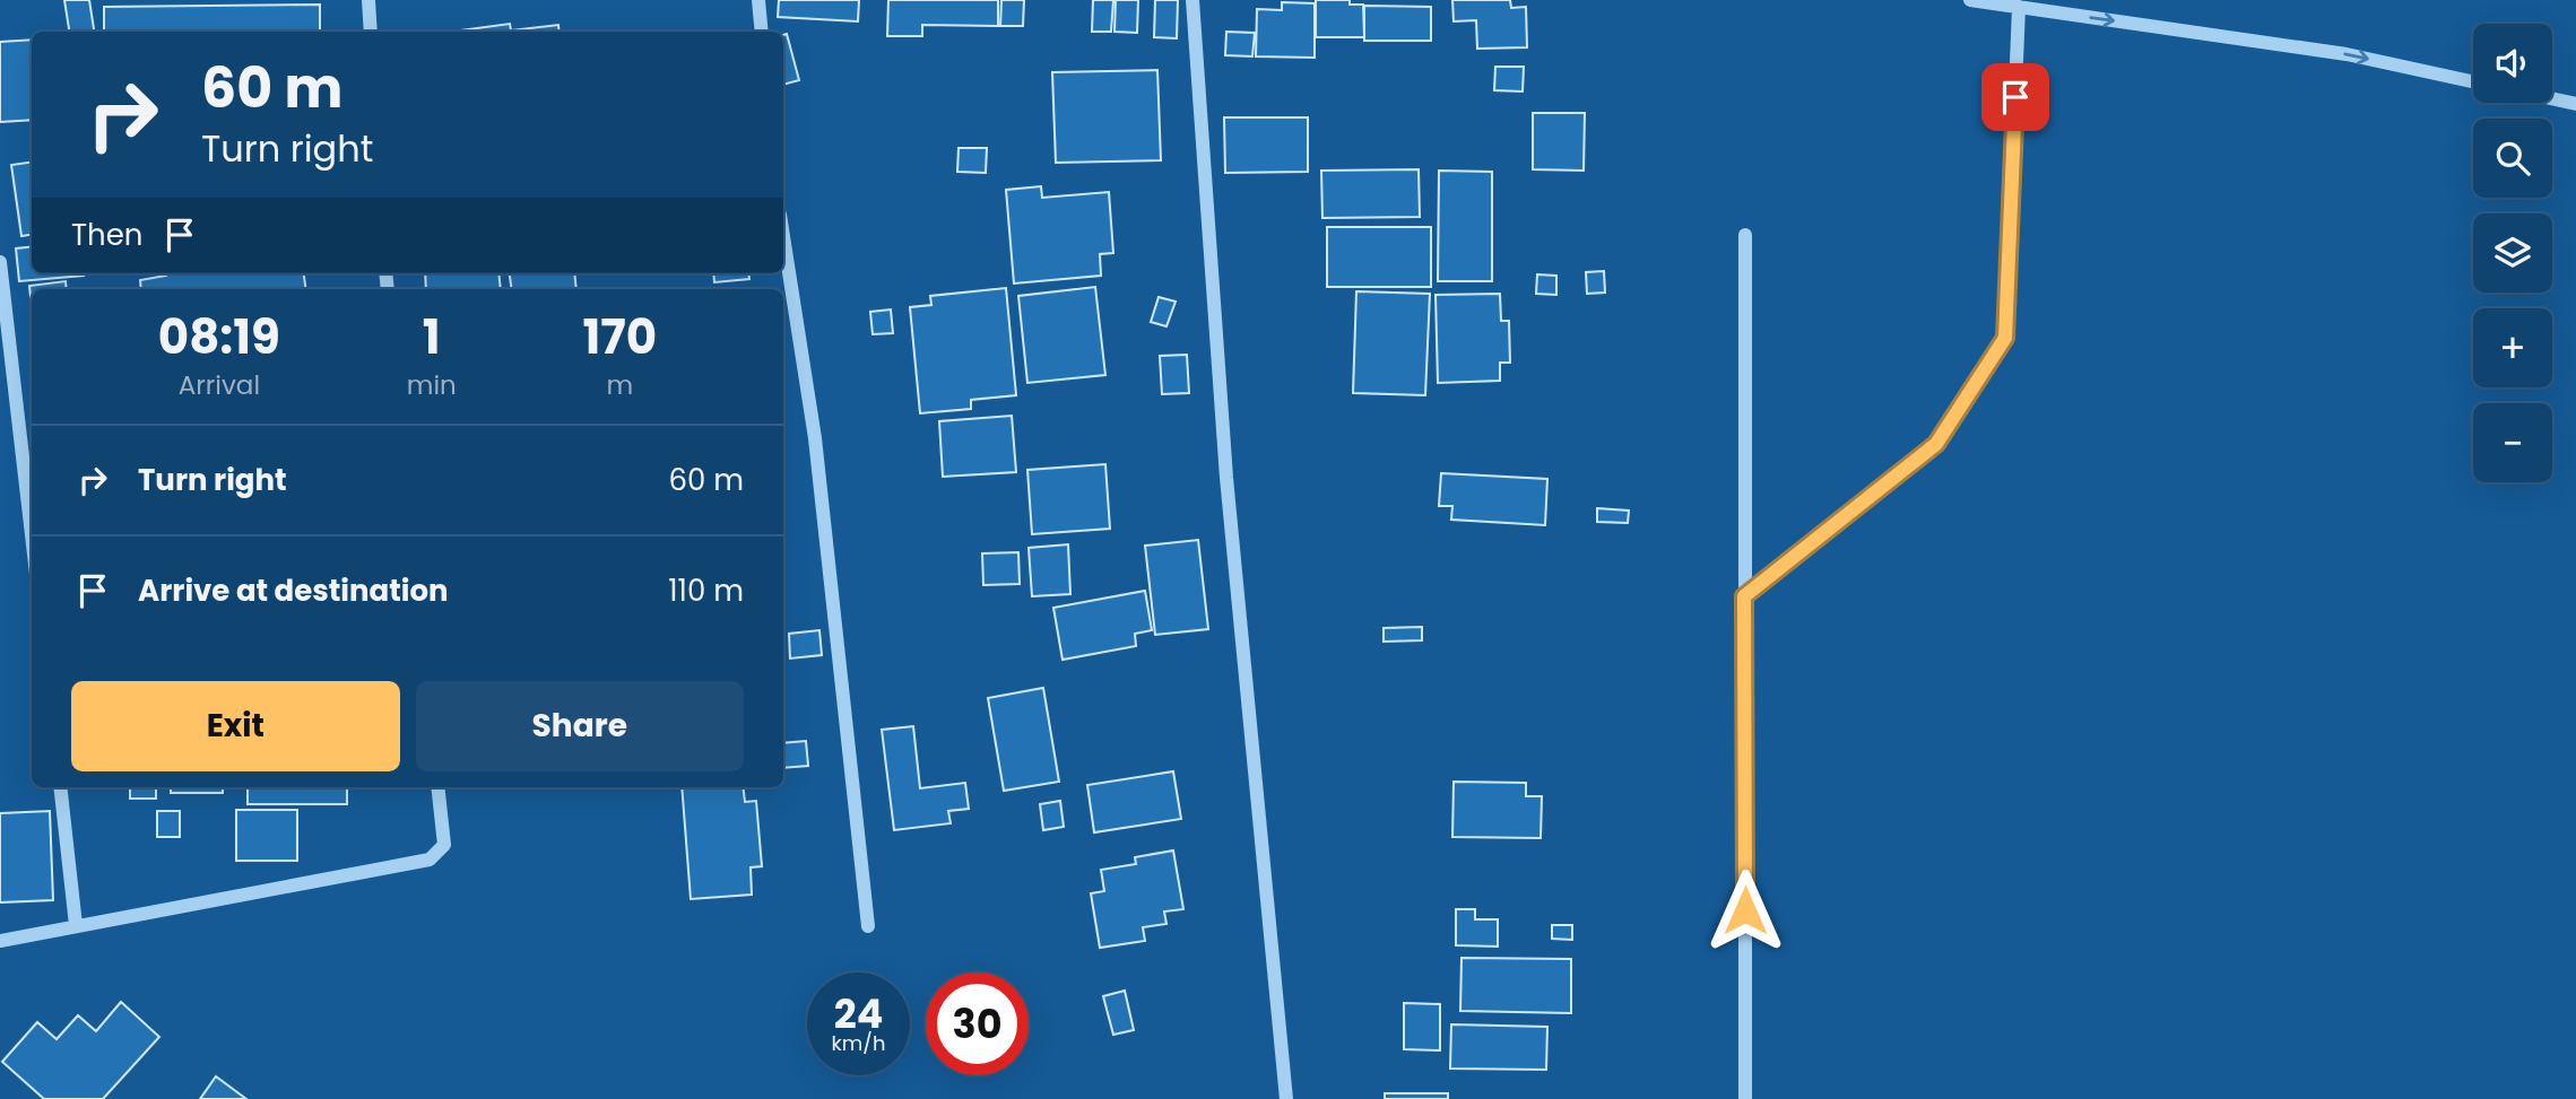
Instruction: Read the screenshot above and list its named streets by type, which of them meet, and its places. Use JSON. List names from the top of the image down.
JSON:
{
  "page": {
    "map_buttons": ["+", "−"],
    "turn": ["60 m", "Turn right"],
    "then": "Then",
    "eta": [
      "08:19",
      "Arrival",
      "1",
      "min",
      "170",
      "m"
    ],
    "list": [
      {
        "name": "Turn right",
        "value": "60 m"
      },
      {
        "name": "Arrive at destination",
        "value": "110 m"
      }
    ],
    "buttons": ["Exit", "Share"],
    "speed": "24 km/h",
    "limit": "30"
  }
}
